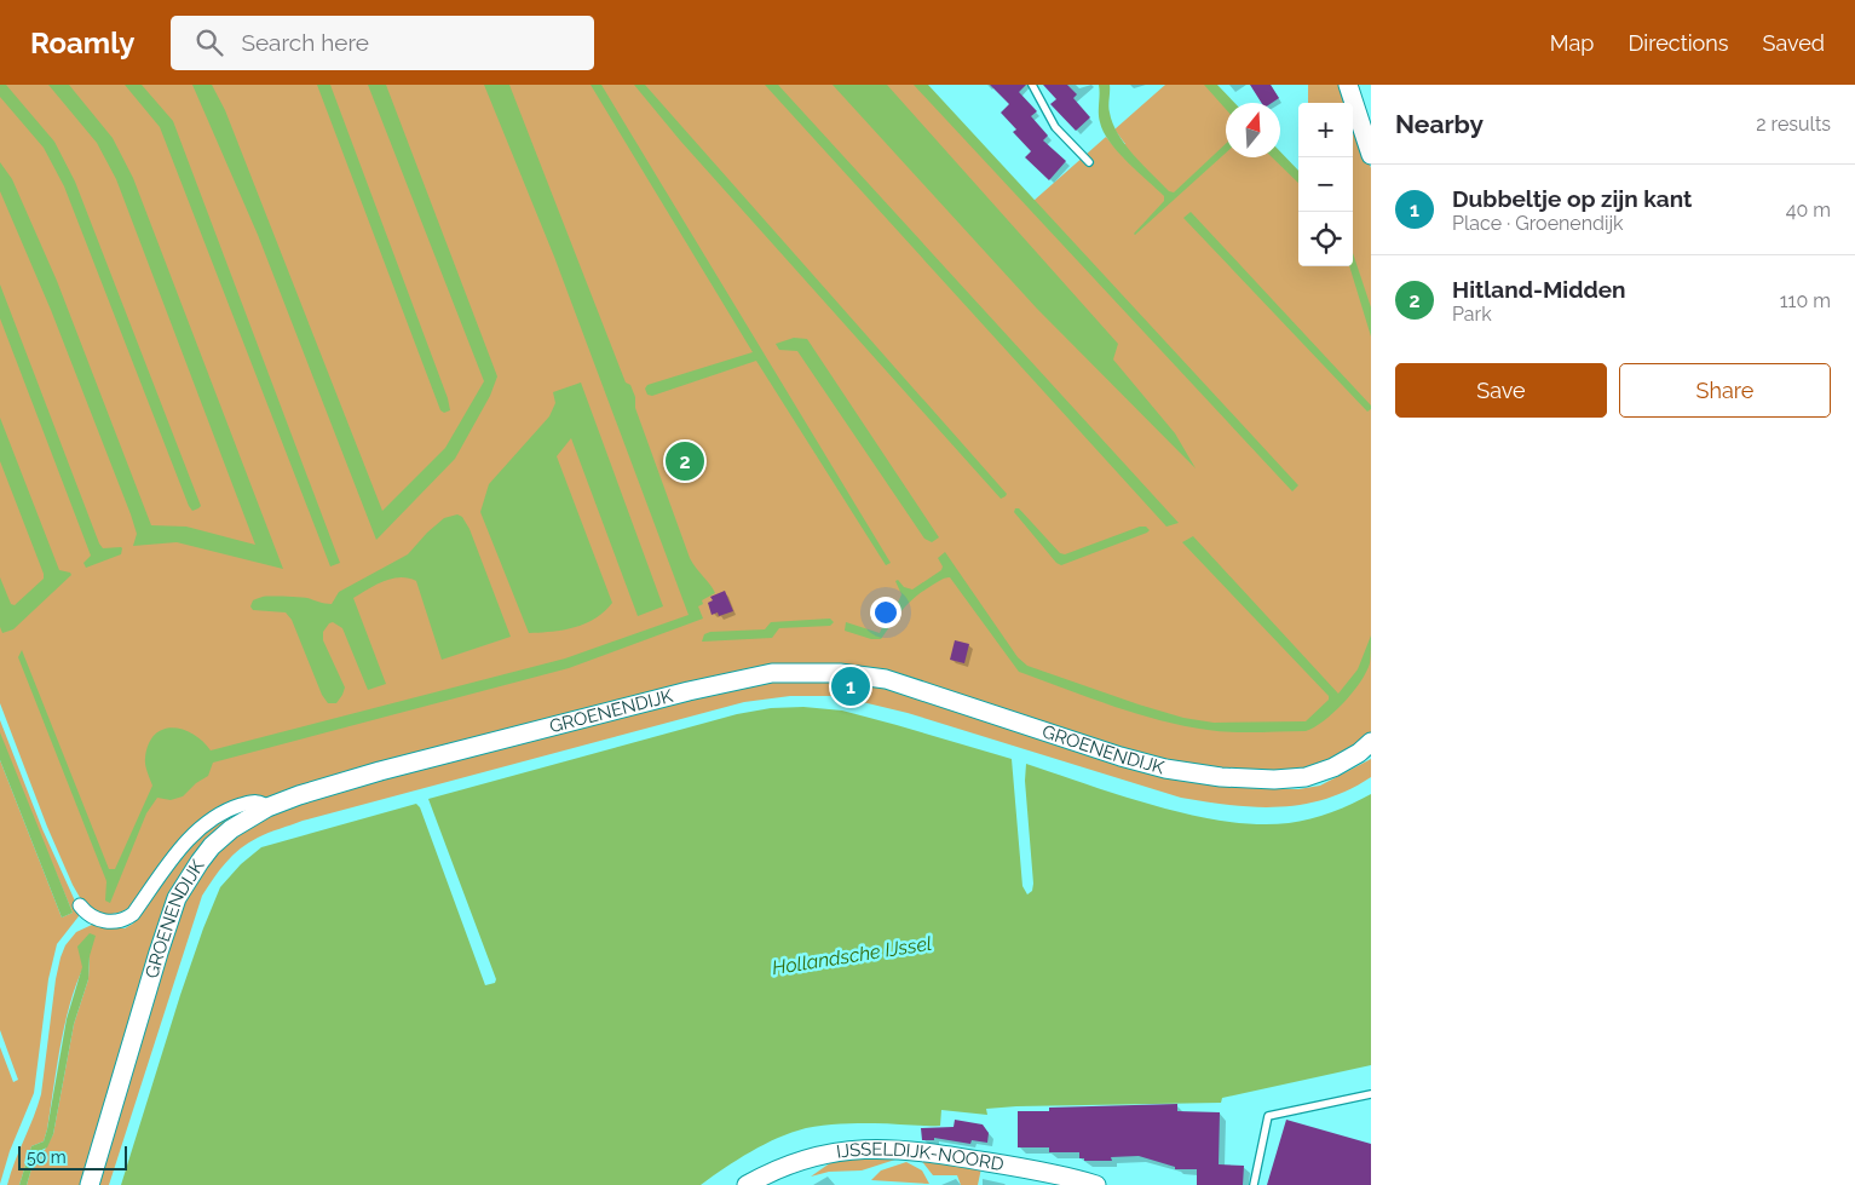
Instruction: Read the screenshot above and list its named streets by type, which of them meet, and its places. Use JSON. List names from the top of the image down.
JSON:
{
  "streets": {
    "street": ["GROENENDIJK", "IJSSELDIJK-NOORD"]
  },
  "water": ["Hollandsche IJssel"],
  "scale_bar": "50 m",
  "north": "top",
  "page": {
    "header": "Roamly",
    "search": "Search here",
    "nav": ["Map", "Directions", "Saved"],
    "heading": ["Nearby", "2 results"],
    "map_buttons": ["+", "−"],
    "list": [
      {
        "mark": "1",
        "name": "Dubbeltje op zijn kant",
        "note": "Place · Groenendijk",
        "value": "40 m"
      },
      {
        "mark": "2",
        "name": "Hitland-Midden",
        "note": "Park",
        "value": "110 m"
      }
    ],
    "buttons": ["Save", "Share"],
    "pins": ["2", "1"],
    "scale": "50 m"
  }
}
